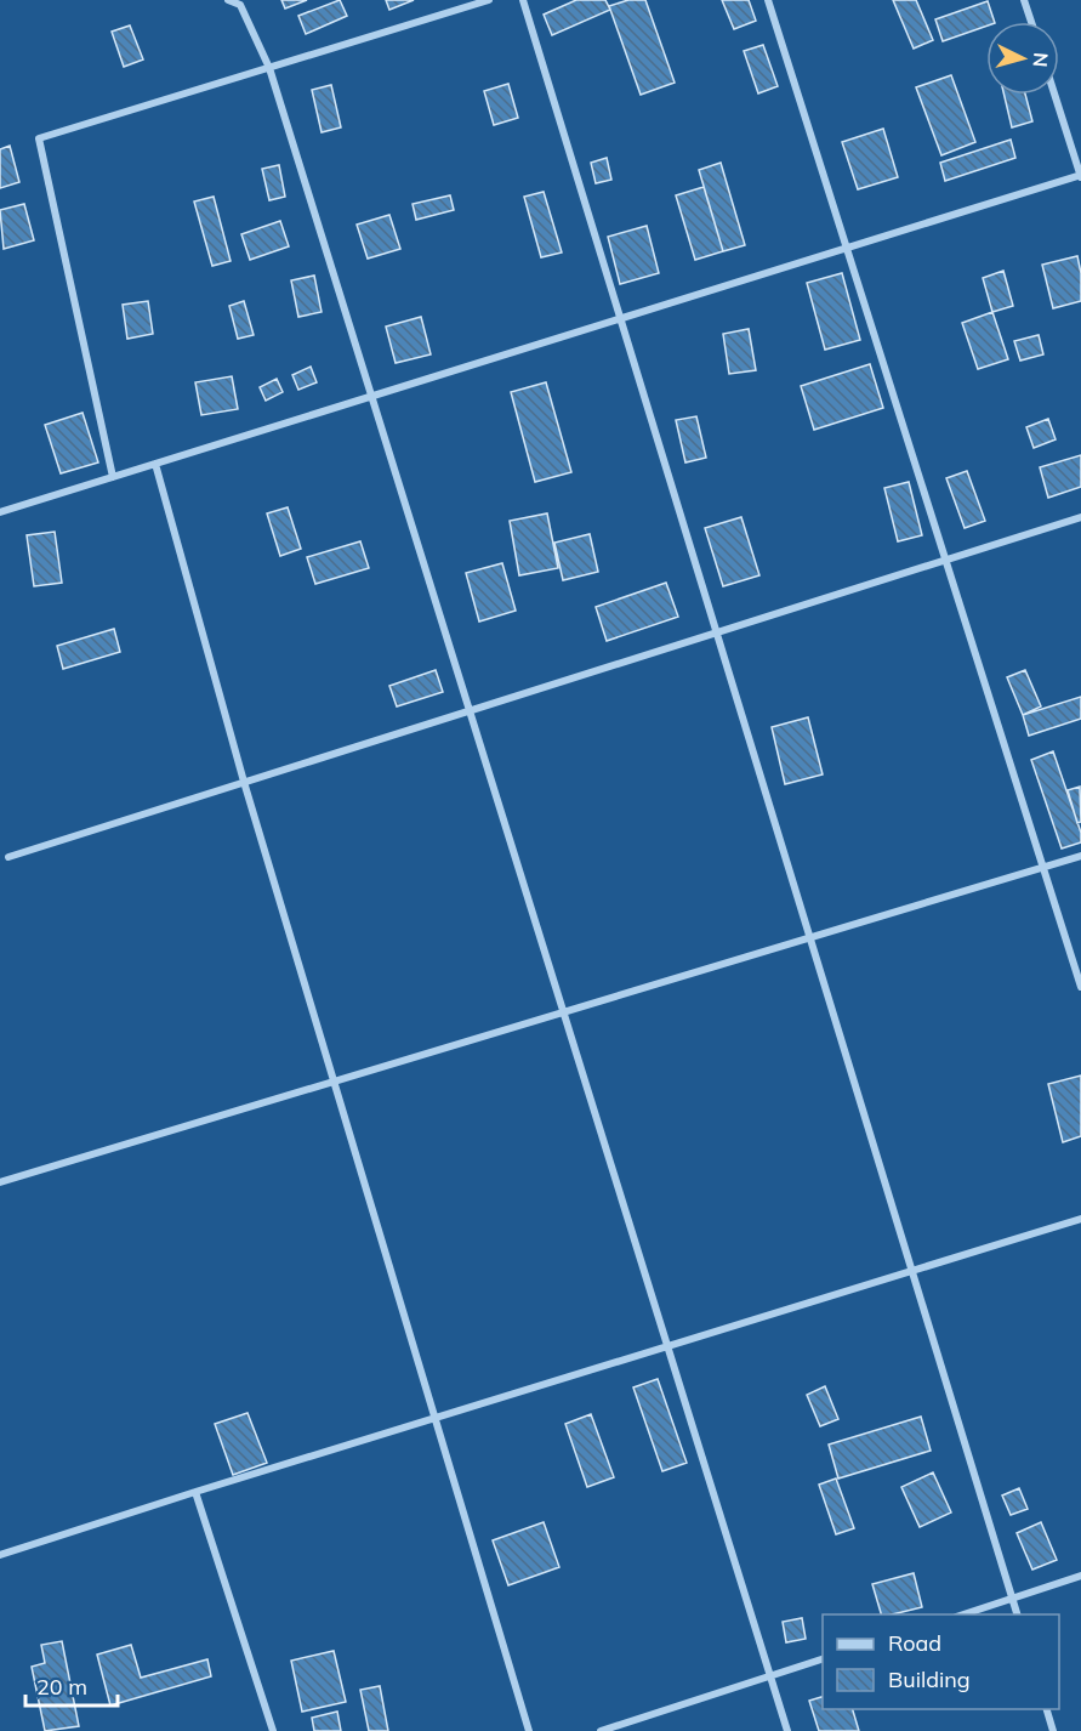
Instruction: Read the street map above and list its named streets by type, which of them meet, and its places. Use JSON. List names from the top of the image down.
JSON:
{
  "legend": ["Road", "Building"],
  "scale_bar": "20 m",
  "north": "right"
}
